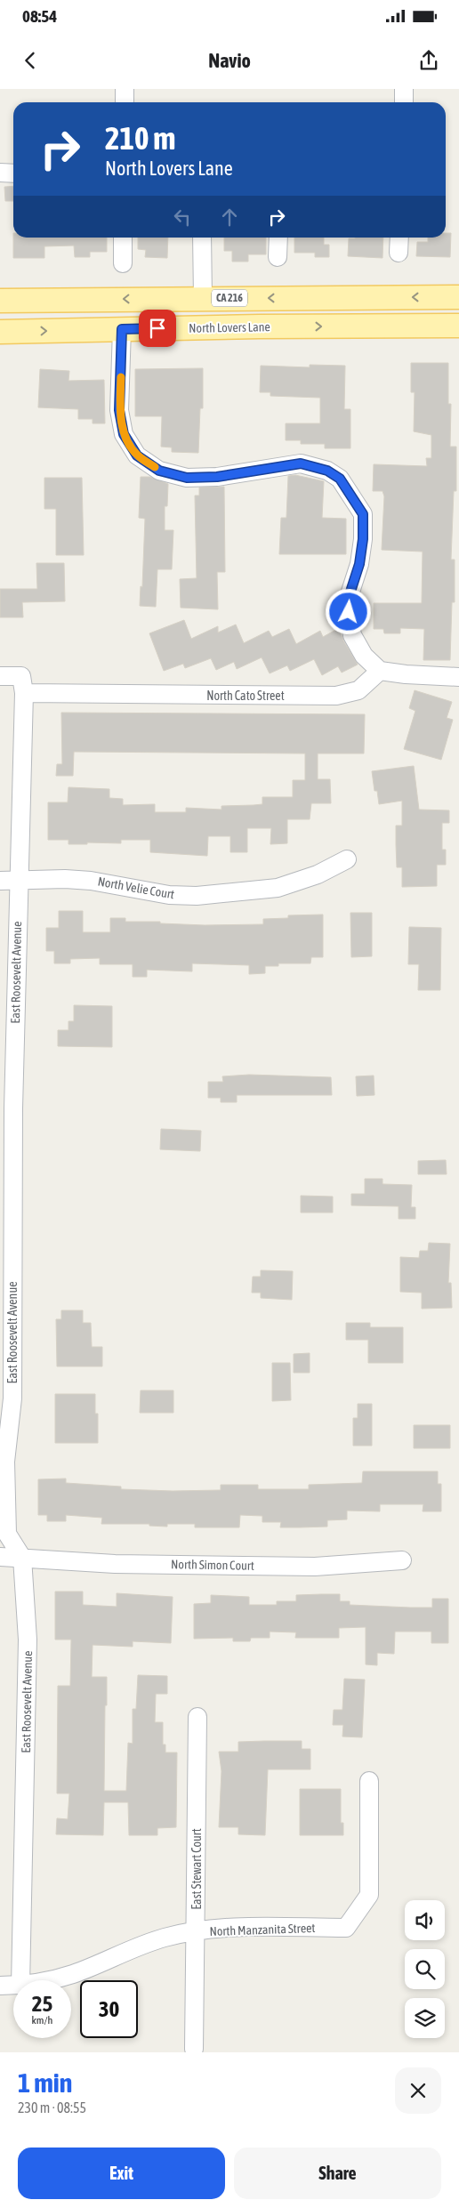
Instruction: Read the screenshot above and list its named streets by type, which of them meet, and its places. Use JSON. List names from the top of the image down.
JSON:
{
  "streets": {
    "main road": ["CA 216", "North Lovers Lane"],
    "street": [
      "North Cato Street",
      "North Velie Court",
      "East Roosevelt Avenue",
      "North Simon Court",
      "East Stewart Court",
      "North Manzanita Street"
    ]
  },
  "crossings": [
    ["North Cato Street", "East Roosevelt Avenue"],
    ["North Velie Court", "East Roosevelt Avenue"],
    ["East Roosevelt Avenue", "North Simon Court"],
    ["East Stewart Court", "North Manzanita Street"]
  ],
  "page": {
    "status": "08:54",
    "header": "Navio",
    "turn": ["210 m", "North Lovers Lane"],
    "speed": "25 km/h",
    "limit": "30",
    "heading": ["1 min", "230 m · 08:55"],
    "buttons": ["Exit", "Share"]
  }
}
